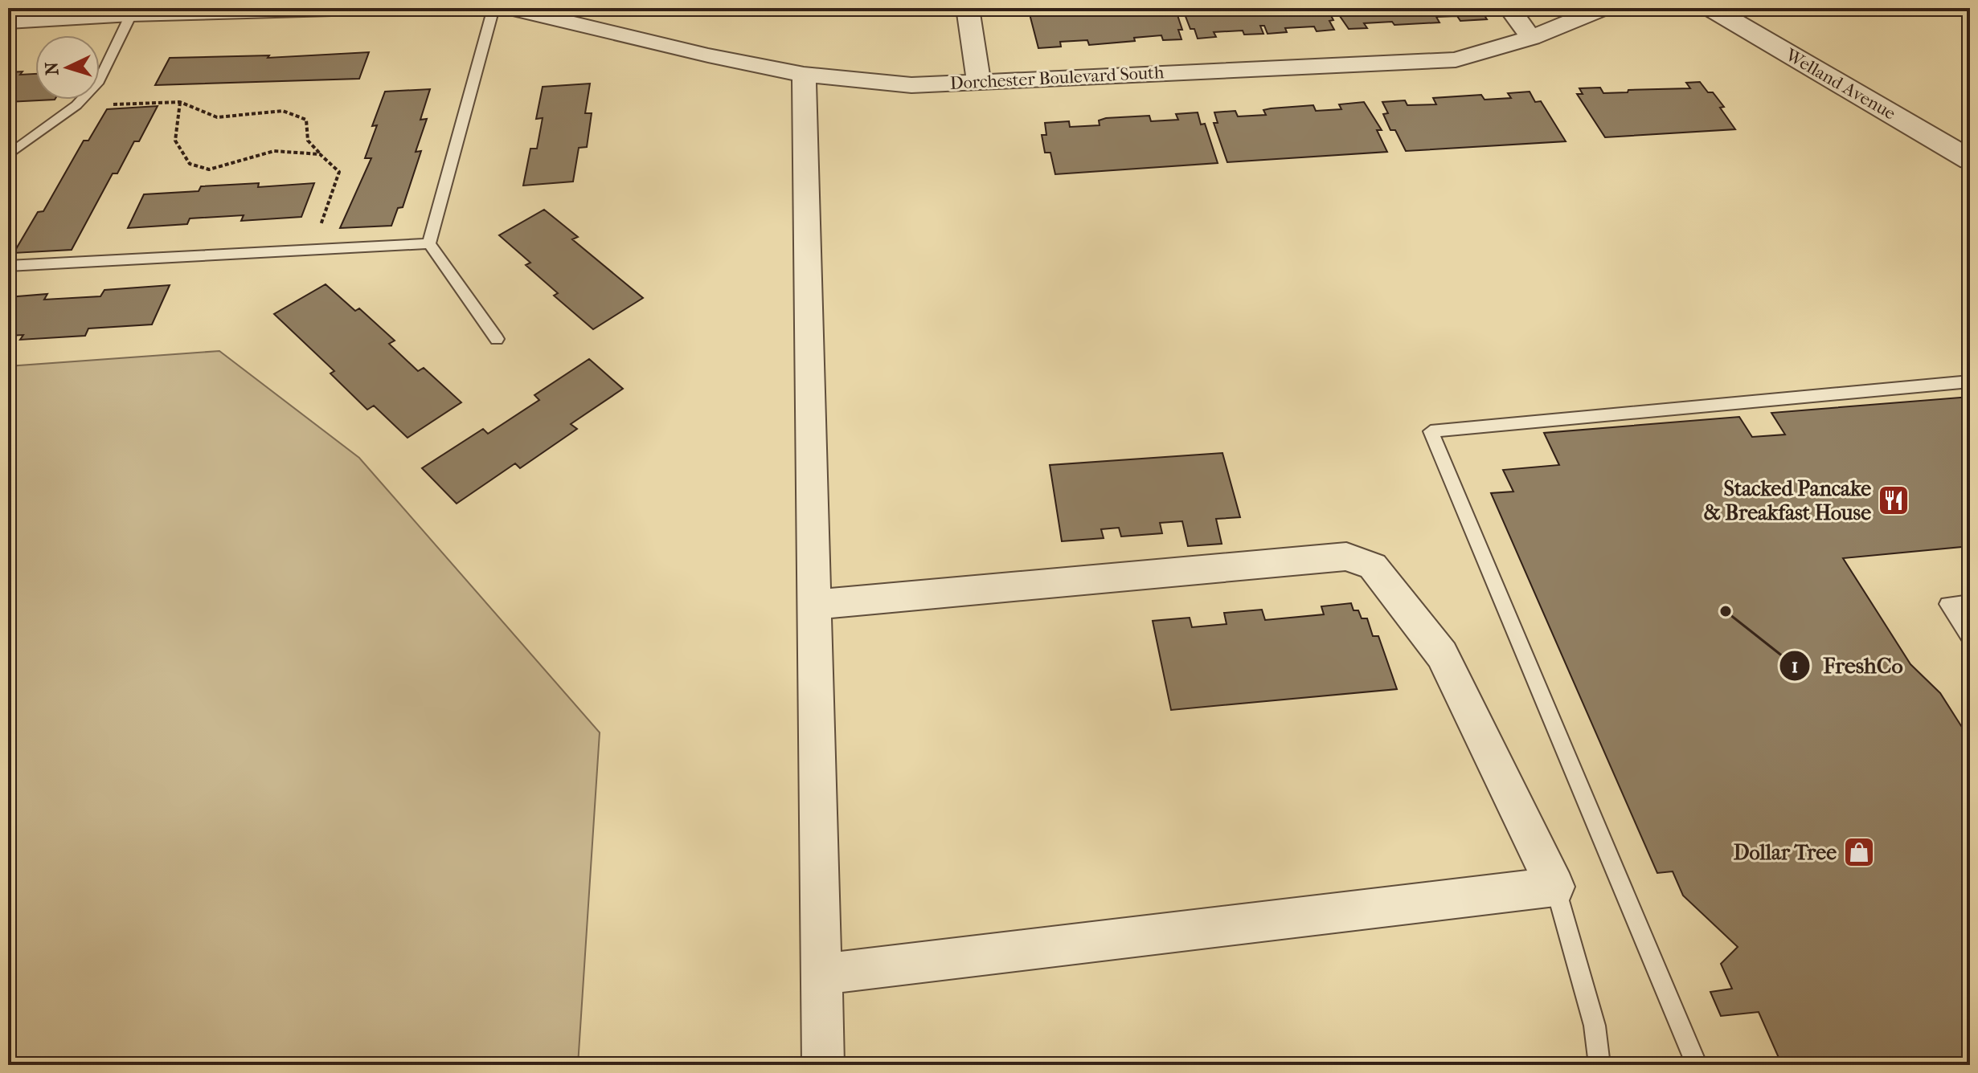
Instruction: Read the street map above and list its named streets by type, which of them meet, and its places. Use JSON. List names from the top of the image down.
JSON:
{
  "streets": {
    "street": ["Dorchester Boulevard South", "Welland Avenue"]
  },
  "places": {
    "restaurant": ["Stacked Pancake & Breakfast House"],
    "other": ["FreshCo"],
    "shop": ["Dollar Tree"]
  },
  "north": "left"
}
